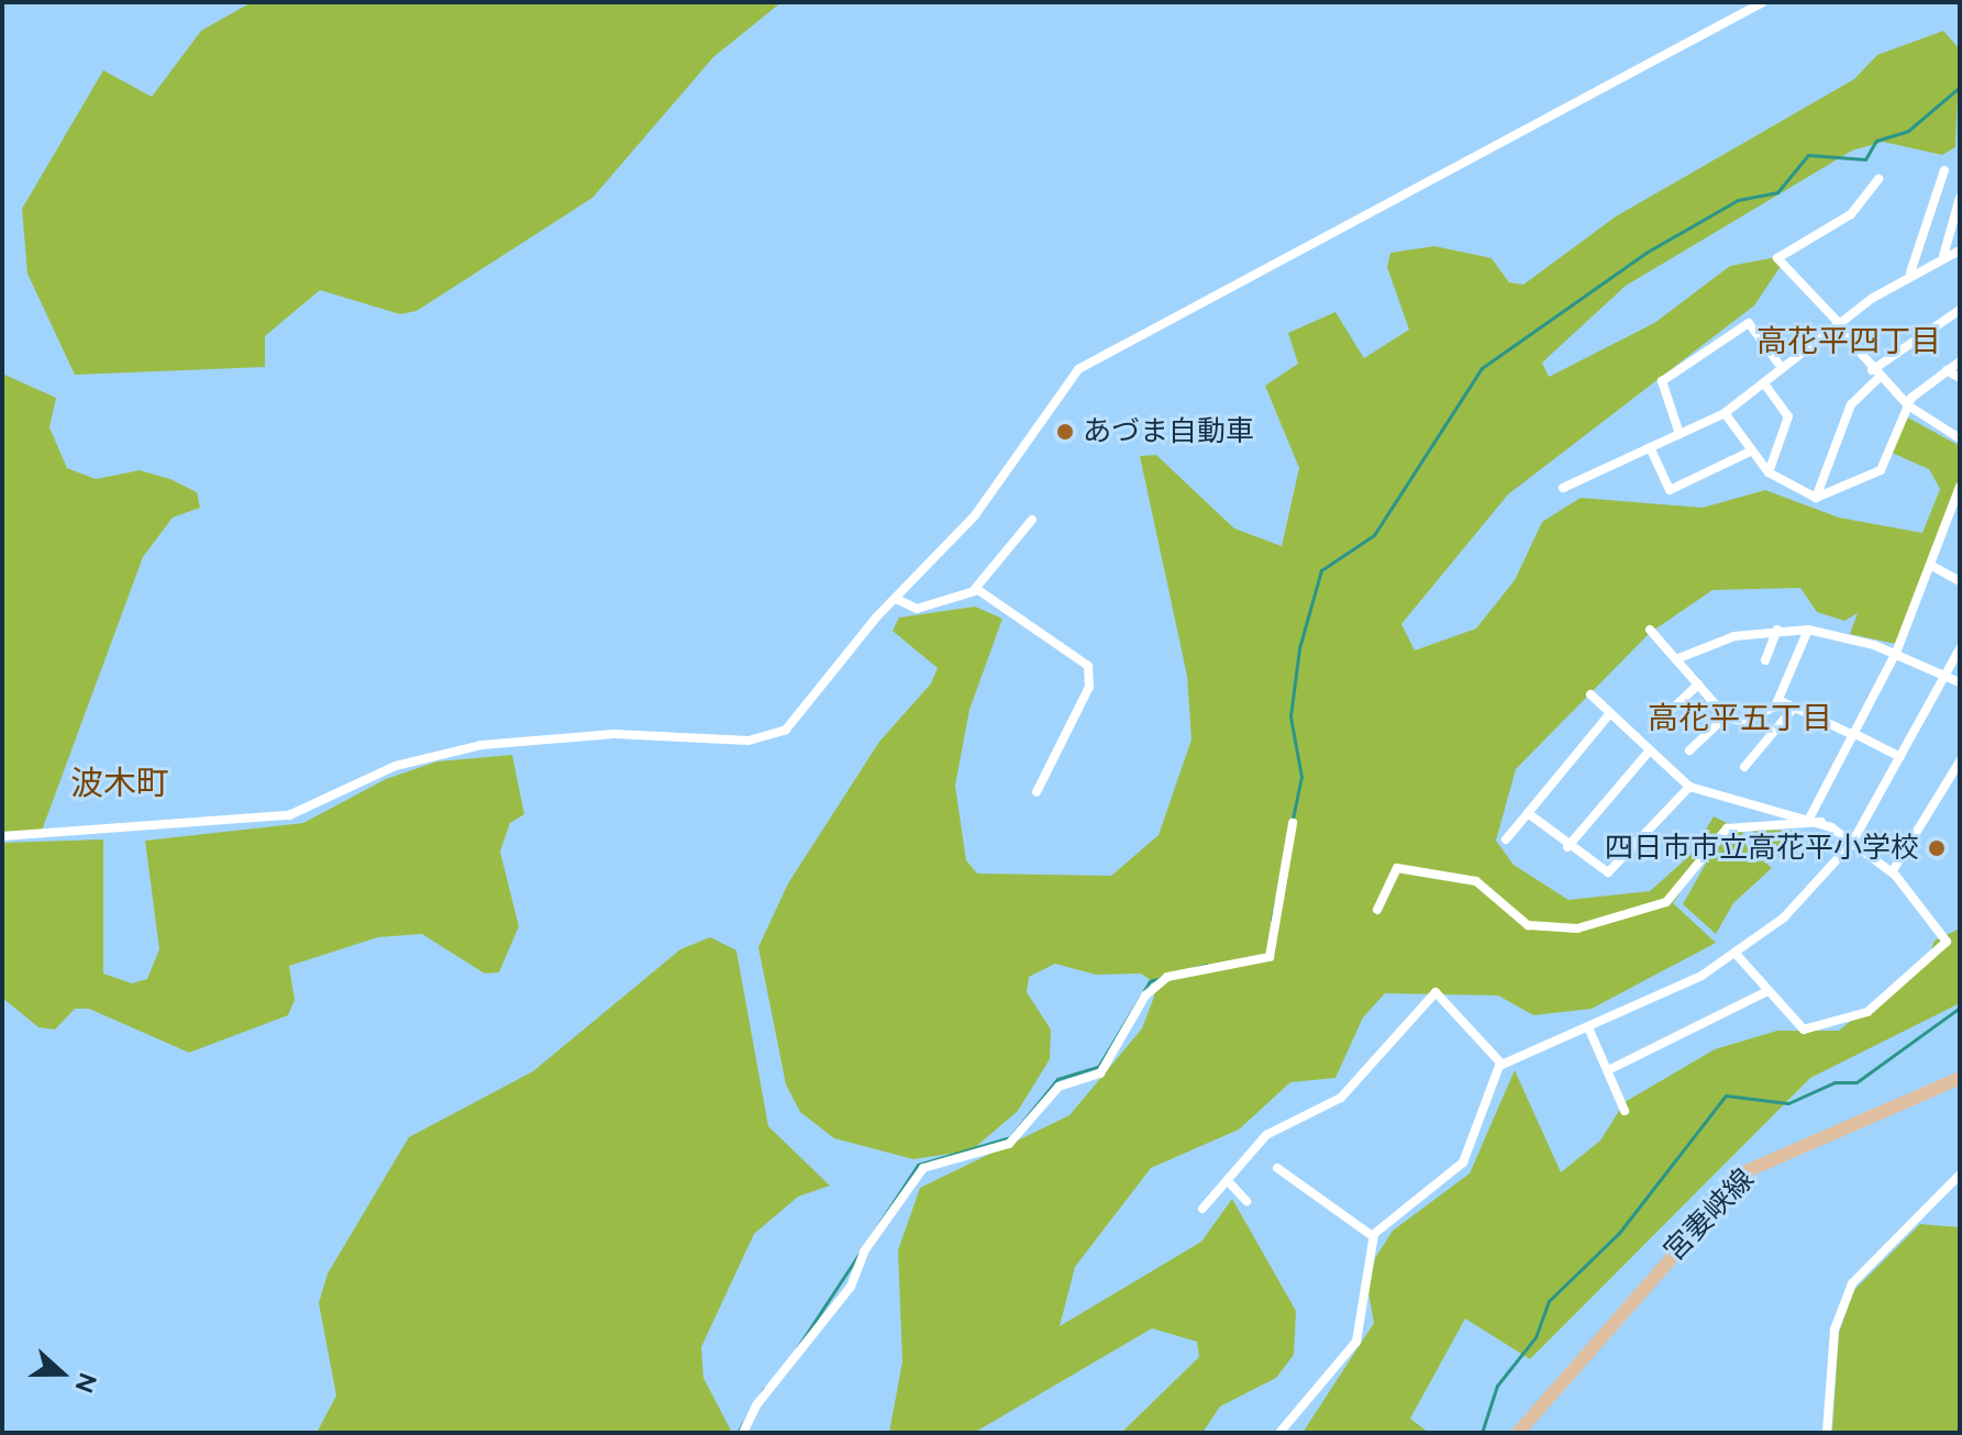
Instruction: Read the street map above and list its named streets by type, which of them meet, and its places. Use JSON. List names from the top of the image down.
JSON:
{
  "streets": {
    "main road": ["宮妻峡線"]
  },
  "districts": ["高花平四丁目", "高花平五丁目", "波木町"],
  "places": ["あづま自動車", "四日市市立高花平小学校"],
  "north": "right"
}
